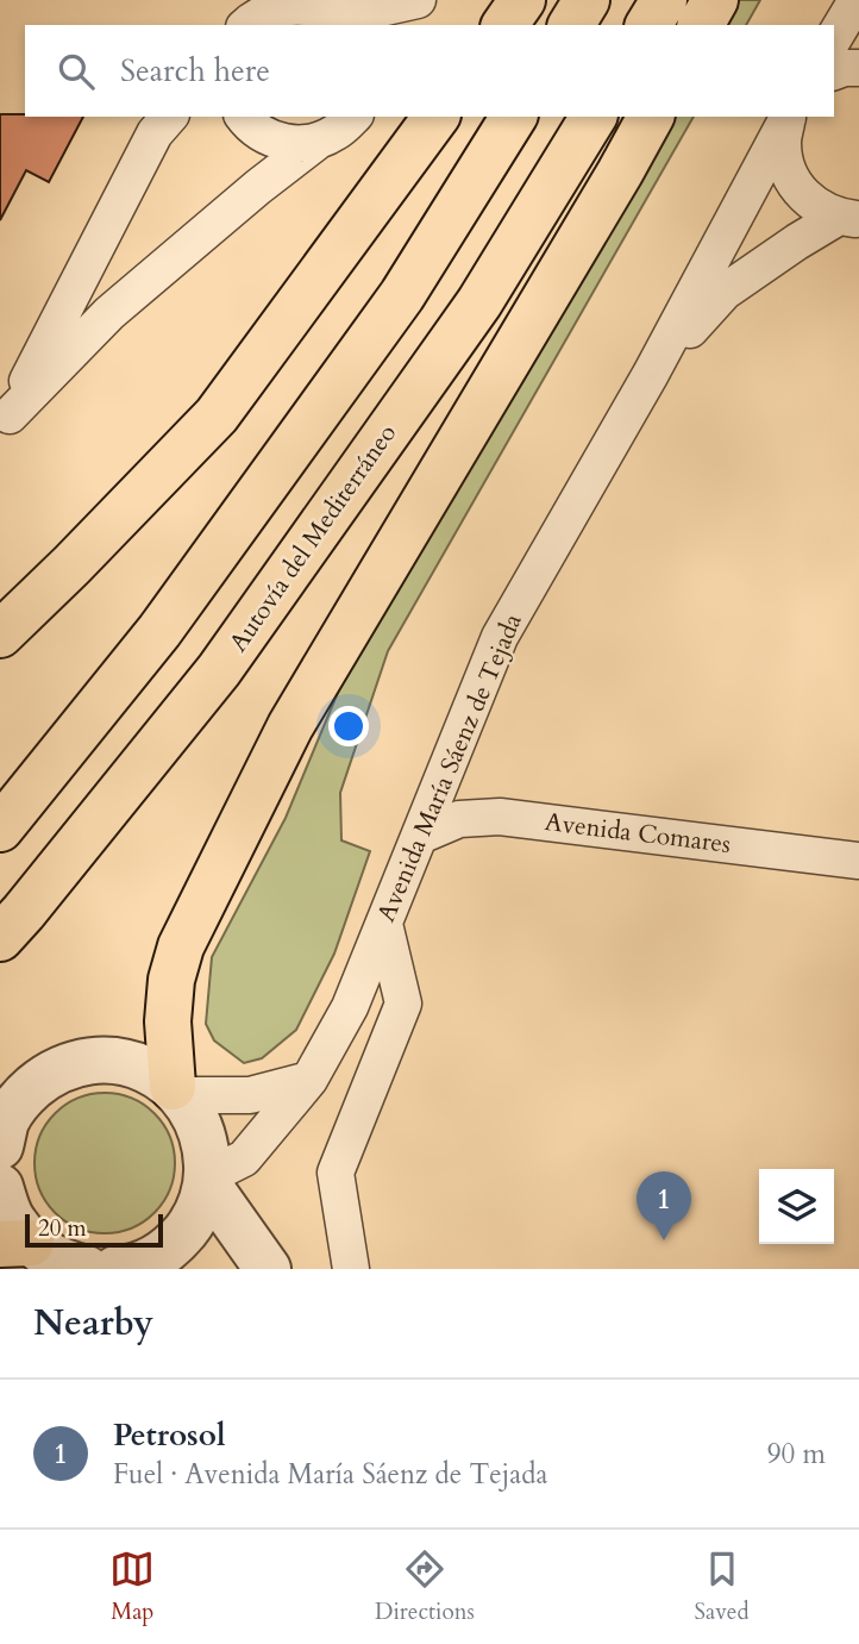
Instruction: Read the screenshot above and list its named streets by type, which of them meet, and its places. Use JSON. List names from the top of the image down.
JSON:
{
  "streets": {
    "highway": ["Autovía del Mediterráneo"],
    "street": ["Avenida María Sáenz de Tejada", "Avenida Comares"]
  },
  "crossings": [
    ["Avenida María Sáenz de Tejada", "Avenida Comares"]
  ],
  "scale_bar": "20 m",
  "page": {
    "search": "Search here",
    "pins": "1",
    "scale": "20 m",
    "heading": "Nearby",
    "list": [
      {
        "mark": "1",
        "name": "Petrosol",
        "note": "Fuel · Avenida María Sáenz de Tejada",
        "value": "90 m"
      }
    ],
    "nav": ["Map", "Directions", "Saved"]
  }
}
